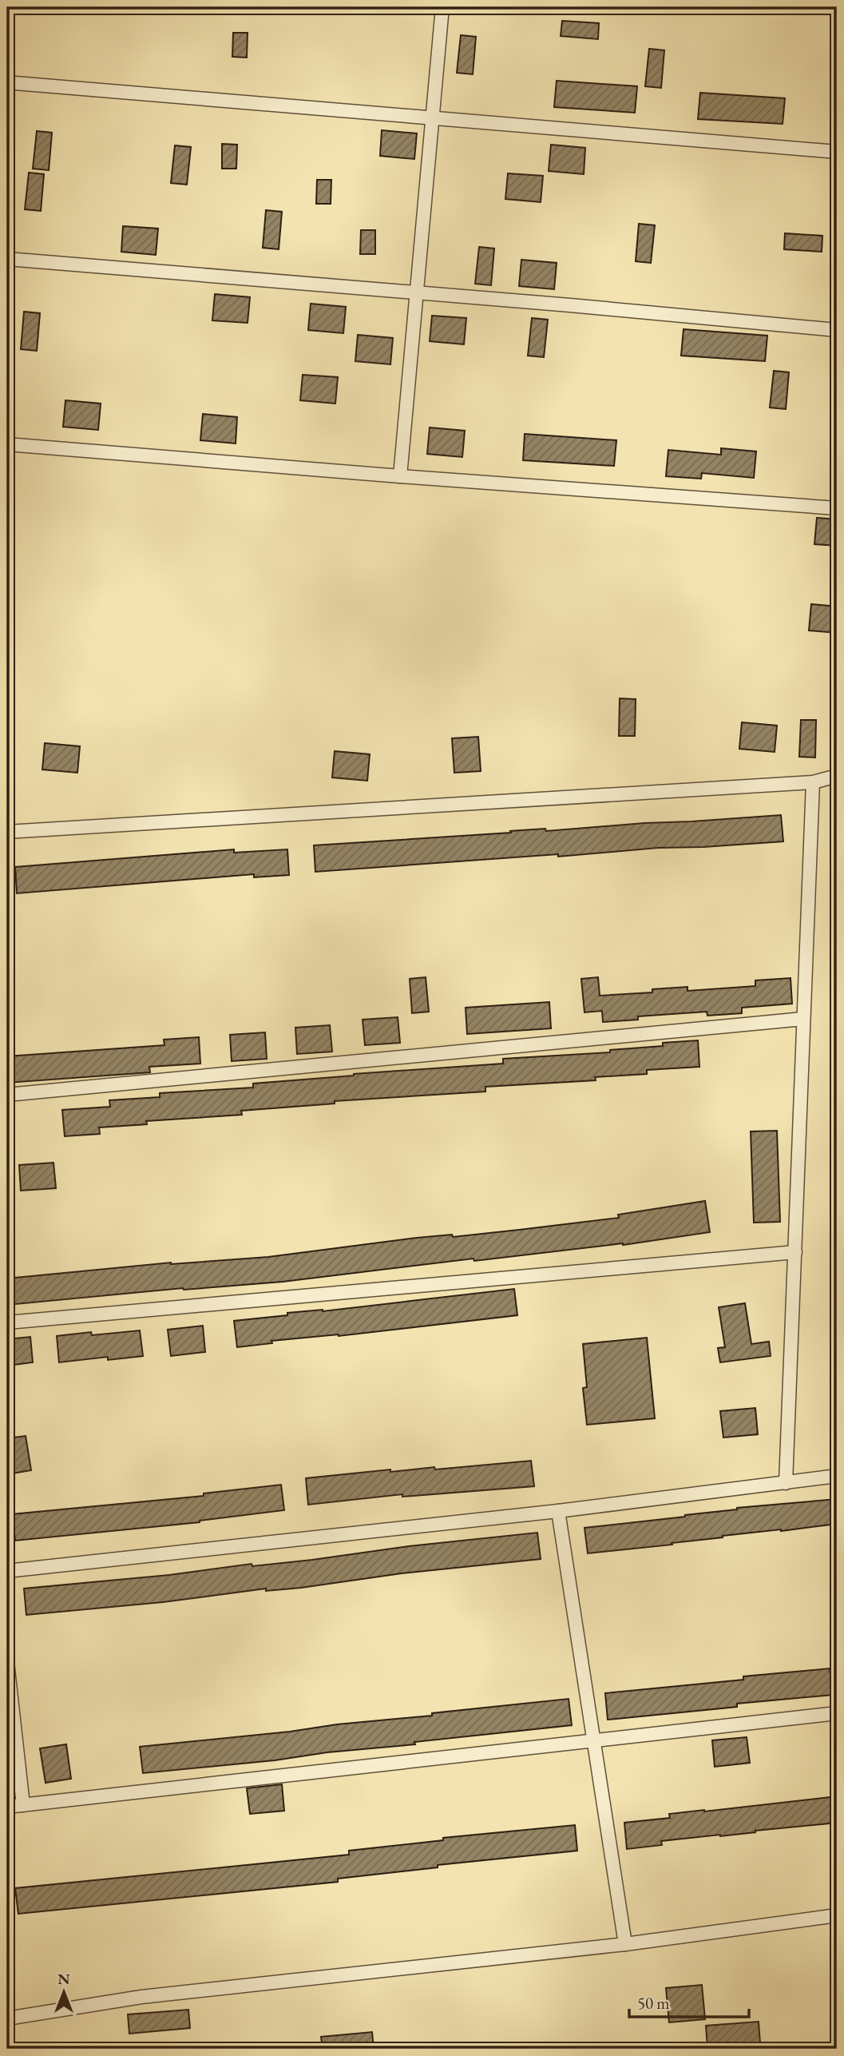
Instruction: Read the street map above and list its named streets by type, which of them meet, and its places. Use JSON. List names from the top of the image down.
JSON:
{
  "scale_bar": "50 m",
  "north": "top"
}
